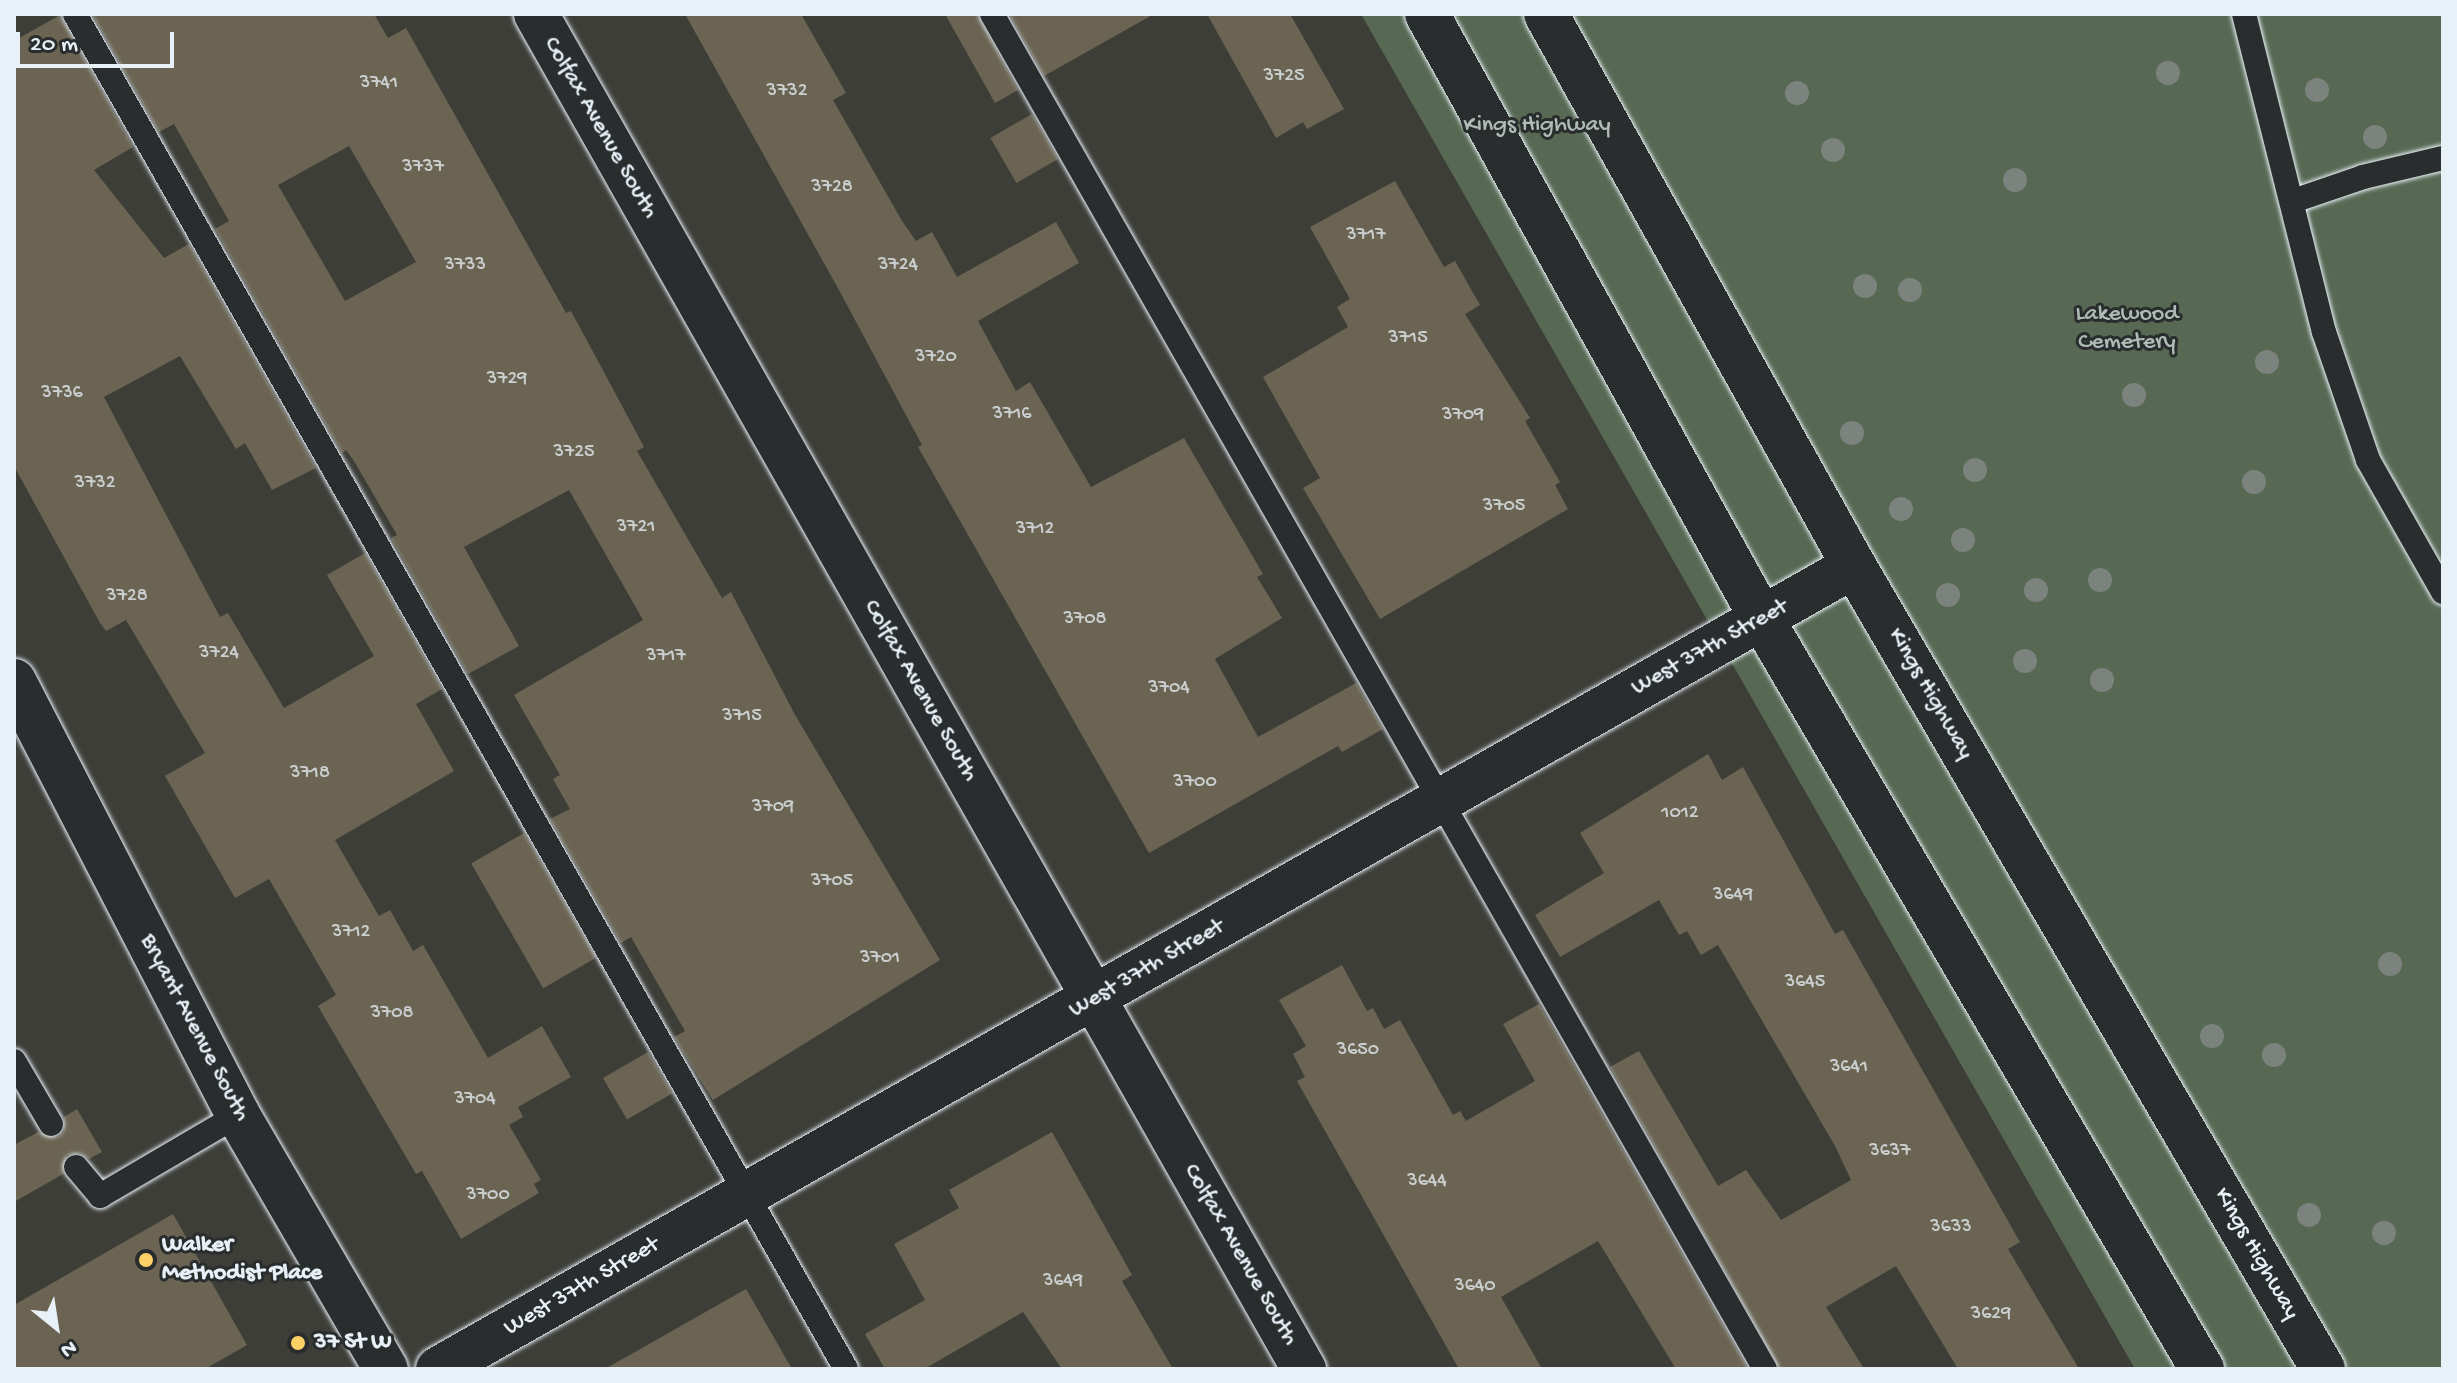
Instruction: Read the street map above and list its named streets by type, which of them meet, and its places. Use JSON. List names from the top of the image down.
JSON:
{
  "streets": {
    "street": [
      "Colfax Avenue South",
      "West 37th Street",
      "Kings Highway",
      "Bryant Avenue South"
    ]
  },
  "crossings": [
    ["Colfax Avenue South", "West 37th Street"],
    ["West 37th Street", "Kings Highway"]
  ],
  "parks": ["Kings Highway", "Lakewood Cemetery"],
  "places": ["Walker Methodist Place", "37 St W"],
  "house_numbers": [
    "3725",
    "3741",
    "3732",
    "3737",
    "3728",
    "3717",
    "3733",
    "3724",
    "3715",
    "3720",
    "3729",
    "3736",
    "3716",
    "3709",
    "3725",
    "3732",
    "3705",
    "3721",
    "3712",
    "3728",
    "3708",
    "3724",
    "3717",
    "3704",
    "3715",
    "3718",
    "3700",
    "3709",
    "1012",
    "3705",
    "3649",
    "3712",
    "3701",
    "3645",
    "3708",
    "3650",
    "3641",
    "3704",
    "3637",
    "3644",
    "3700",
    "3633",
    "3649",
    "3640",
    "3629"
  ],
  "scale_bar": "20 m",
  "north": "bottom right"
}
